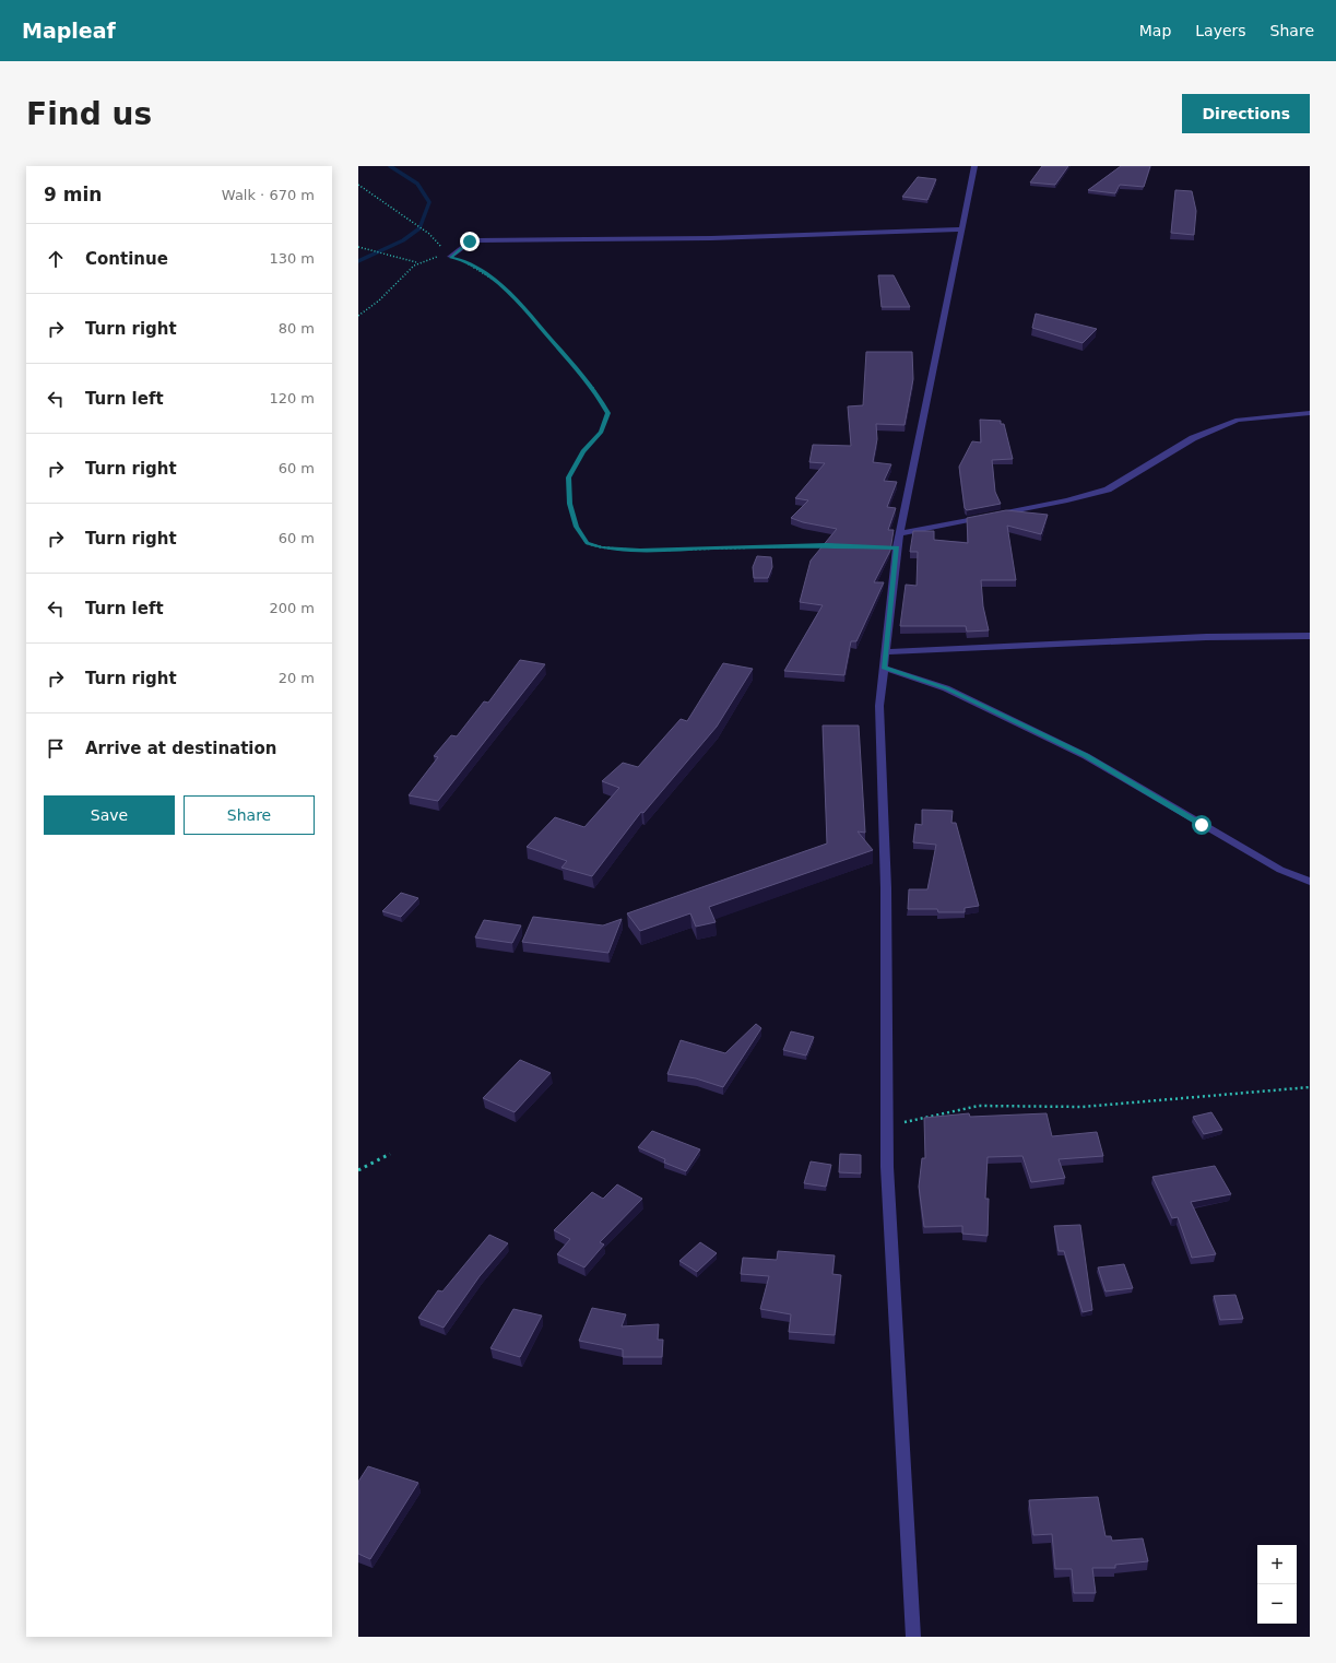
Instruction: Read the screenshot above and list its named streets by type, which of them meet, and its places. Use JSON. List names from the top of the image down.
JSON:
{
  "page": {
    "header": "Mapleaf",
    "nav": ["Map", "Layers", "Share"],
    "buttons": [
      "Directions",
      ["Save", "Share"]
    ],
    "title": "Find us",
    "heading": ["9 min", "Walk · 670 m"],
    "list": [
      ["Continue", "130 m"],
      ["Turn right", "80 m"],
      ["Turn left", "120 m"],
      ["Turn right", "60 m"],
      ["Turn right", "60 m"],
      ["Turn left", "200 m"],
      ["Turn right", "20 m"],
      "Arrive at destination"
    ],
    "map_buttons": ["+", "−"]
  }
}
